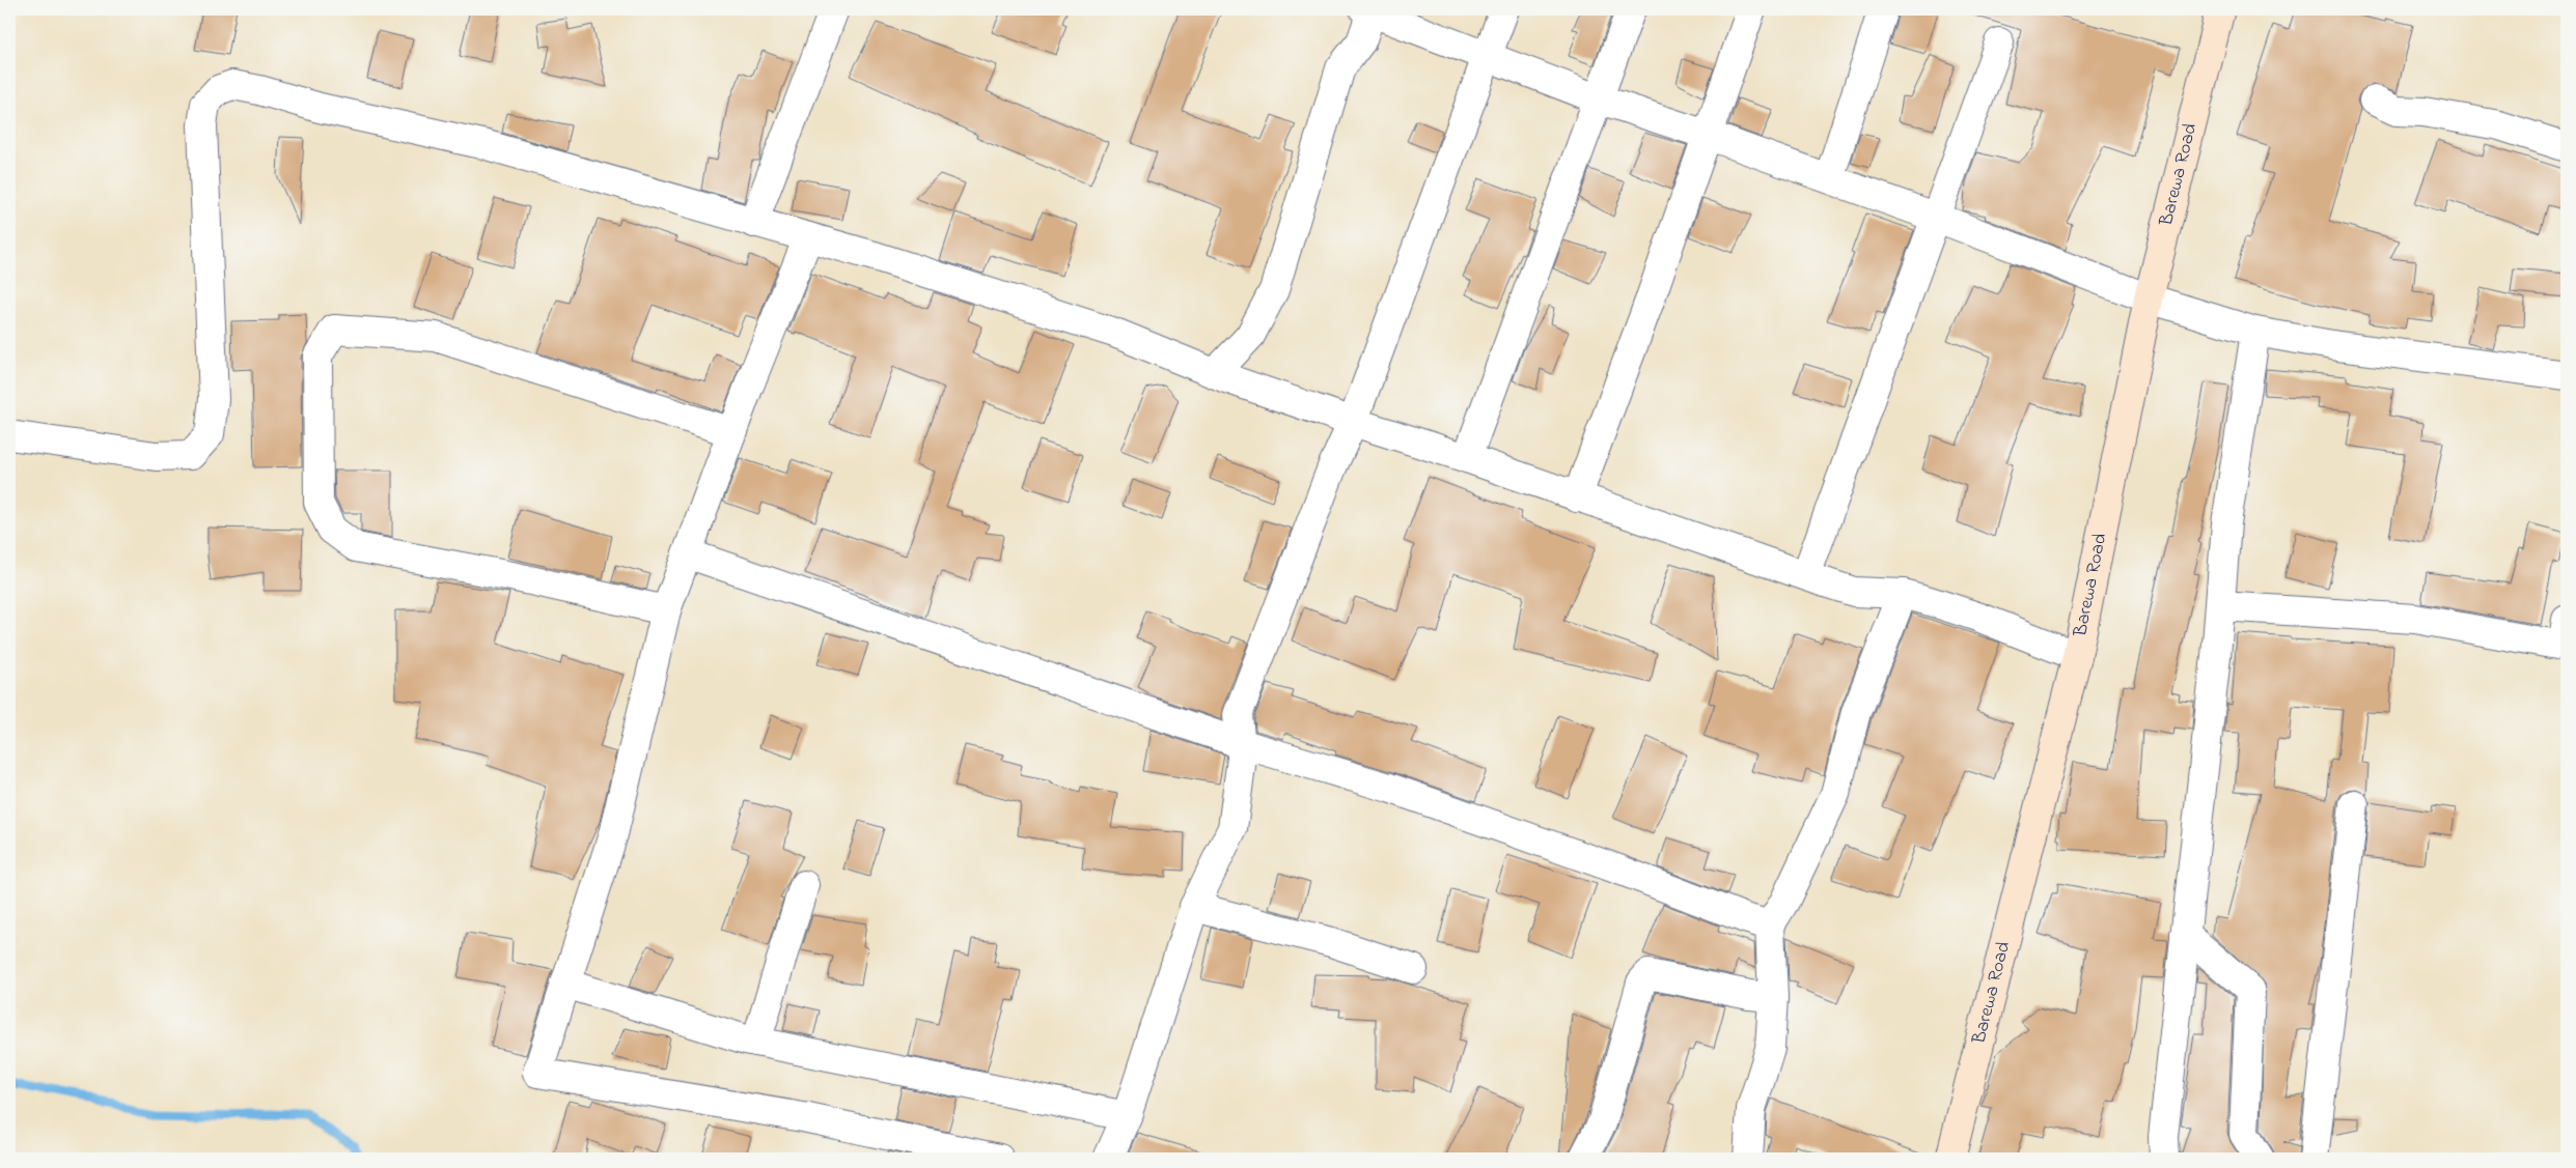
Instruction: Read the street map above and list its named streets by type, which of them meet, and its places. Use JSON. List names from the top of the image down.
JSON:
{
  "streets": {
    "main road": ["Barewa Road"]
  }
}
